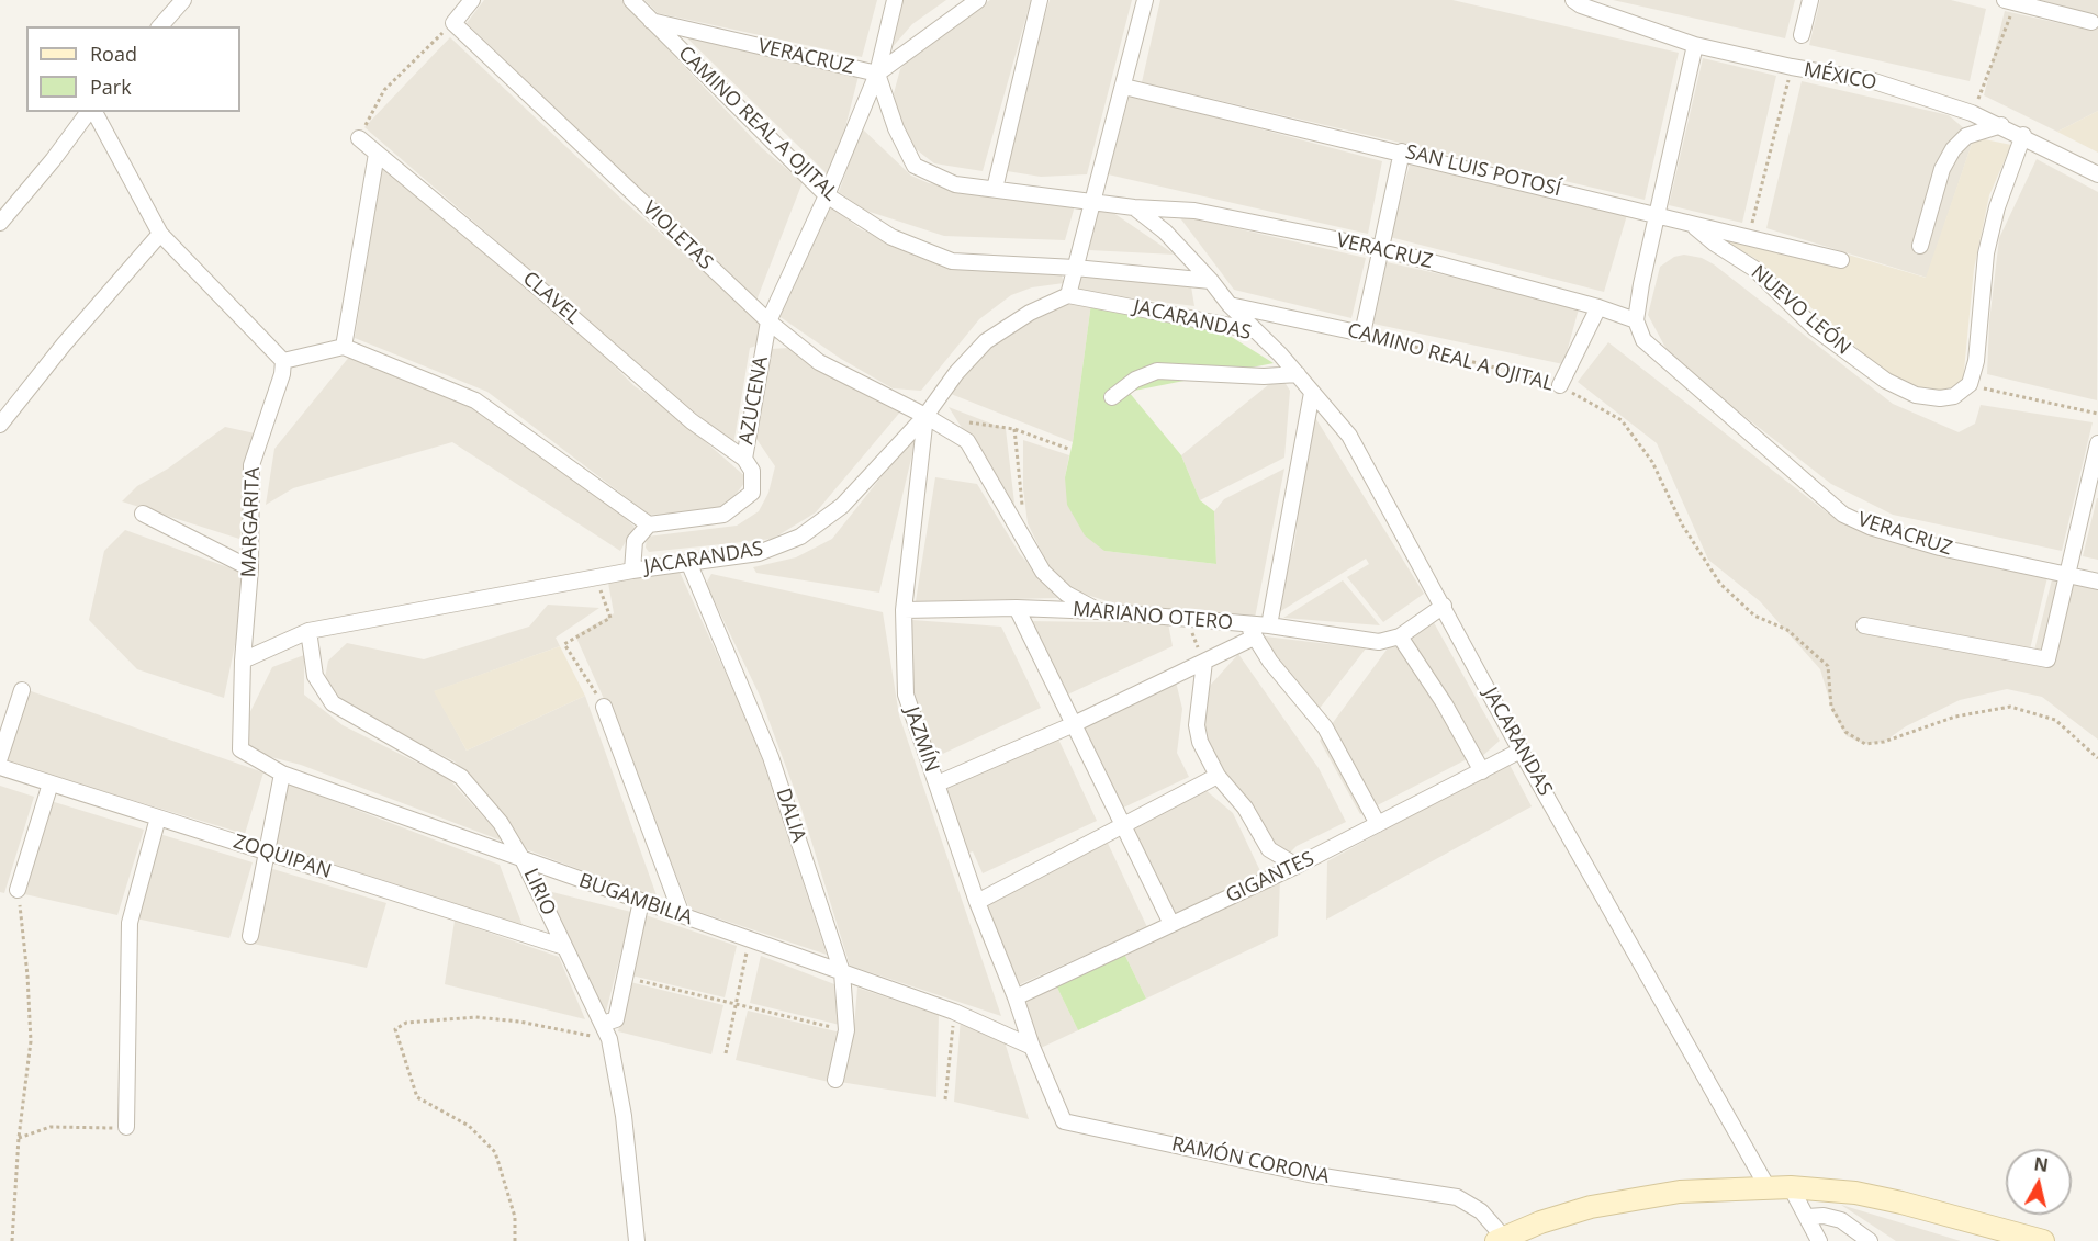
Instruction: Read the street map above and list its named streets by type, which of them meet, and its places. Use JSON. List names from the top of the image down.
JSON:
{
  "streets": {
    "street": [
      "VERACRUZ",
      "MÉXICO",
      "CAMINO REAL A OJITAL",
      "SAN LUIS POTOSÍ",
      "VIOLETAS",
      "CLAVEL",
      "NUEVO LEÓN",
      "JACARANDAS",
      "AZUCENA",
      "MARGARITA",
      "MARIANO OTERO",
      "JAZMÍN",
      "DALIA",
      "ZOQUIPAN",
      "GIGANTES",
      "LIRIO",
      "BUGAMBILIA",
      "RAMÓN CORONA"
    ]
  },
  "crossings": [
    ["VERACRUZ", "CAMINO REAL A OJITAL"],
    ["VERACRUZ", "AZUCENA"],
    ["CAMINO REAL A OJITAL", "AZUCENA"],
    ["SAN LUIS POTOSÍ", "NUEVO LEÓN"],
    ["VIOLETAS", "JACARANDAS"],
    ["VIOLETAS", "AZUCENA"],
    ["VIOLETAS", "MARIANO OTERO"],
    ["VIOLETAS", "JAZMÍN"],
    ["CLAVEL", "AZUCENA"],
    ["JACARANDAS", "MARGARITA"],
    ["JACARANDAS", "MARIANO OTERO"],
    ["JACARANDAS", "JAZMÍN"],
    ["JACARANDAS", "DALIA"],
    ["JACARANDAS", "GIGANTES"],
    ["JACARANDAS", "LIRIO"],
    ["MARGARITA", "BUGAMBILIA"],
    ["MARIANO OTERO", "JAZMÍN"],
    ["JAZMÍN", "GIGANTES"],
    ["JAZMÍN", "BUGAMBILIA"],
    ["JAZMÍN", "RAMÓN CORONA"],
    ["DALIA", "BUGAMBILIA"],
    ["ZOQUIPAN", "LIRIO"],
    ["LIRIO", "BUGAMBILIA"],
    ["BUGAMBILIA", "RAMÓN CORONA"]
  ],
  "legend": ["Road", "Park"],
  "north": "top"
}
